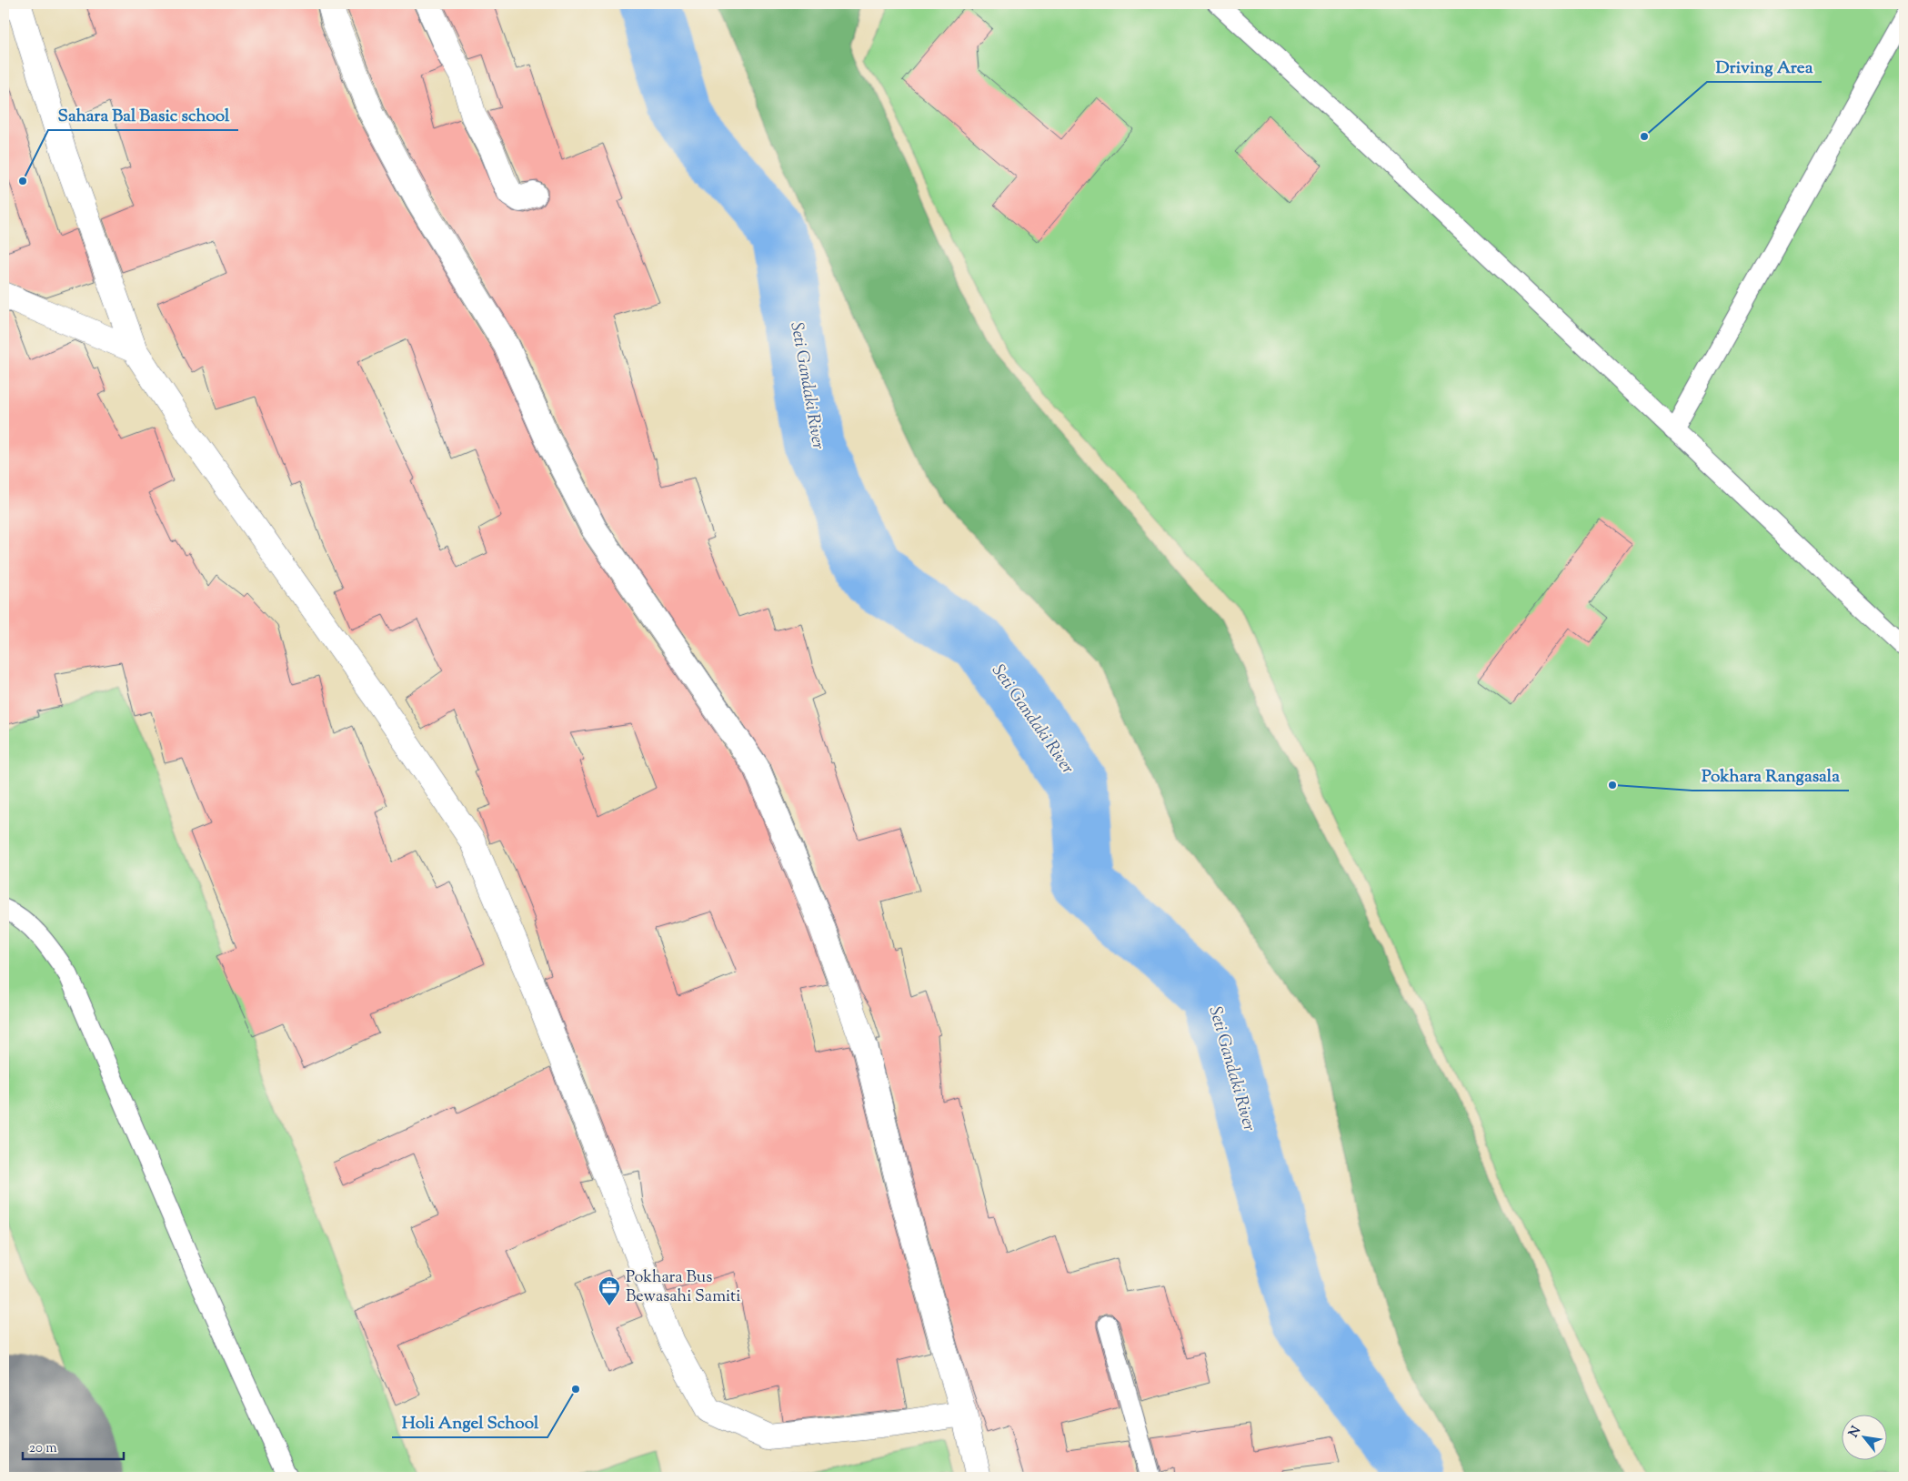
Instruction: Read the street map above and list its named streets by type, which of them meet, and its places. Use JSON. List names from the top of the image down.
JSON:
{
  "water": ["Seti Gandaki River"],
  "places": {
    "other": [
      "Driving Area",
      "Sahara Bal Basic school",
      "Pokhara Rangasala",
      "Holi Angel School"
    ],
    "office": ["Pokhara Bus Bewasahi Samiti"]
  },
  "scale_bar": "20 m",
  "north": "top left"
}
